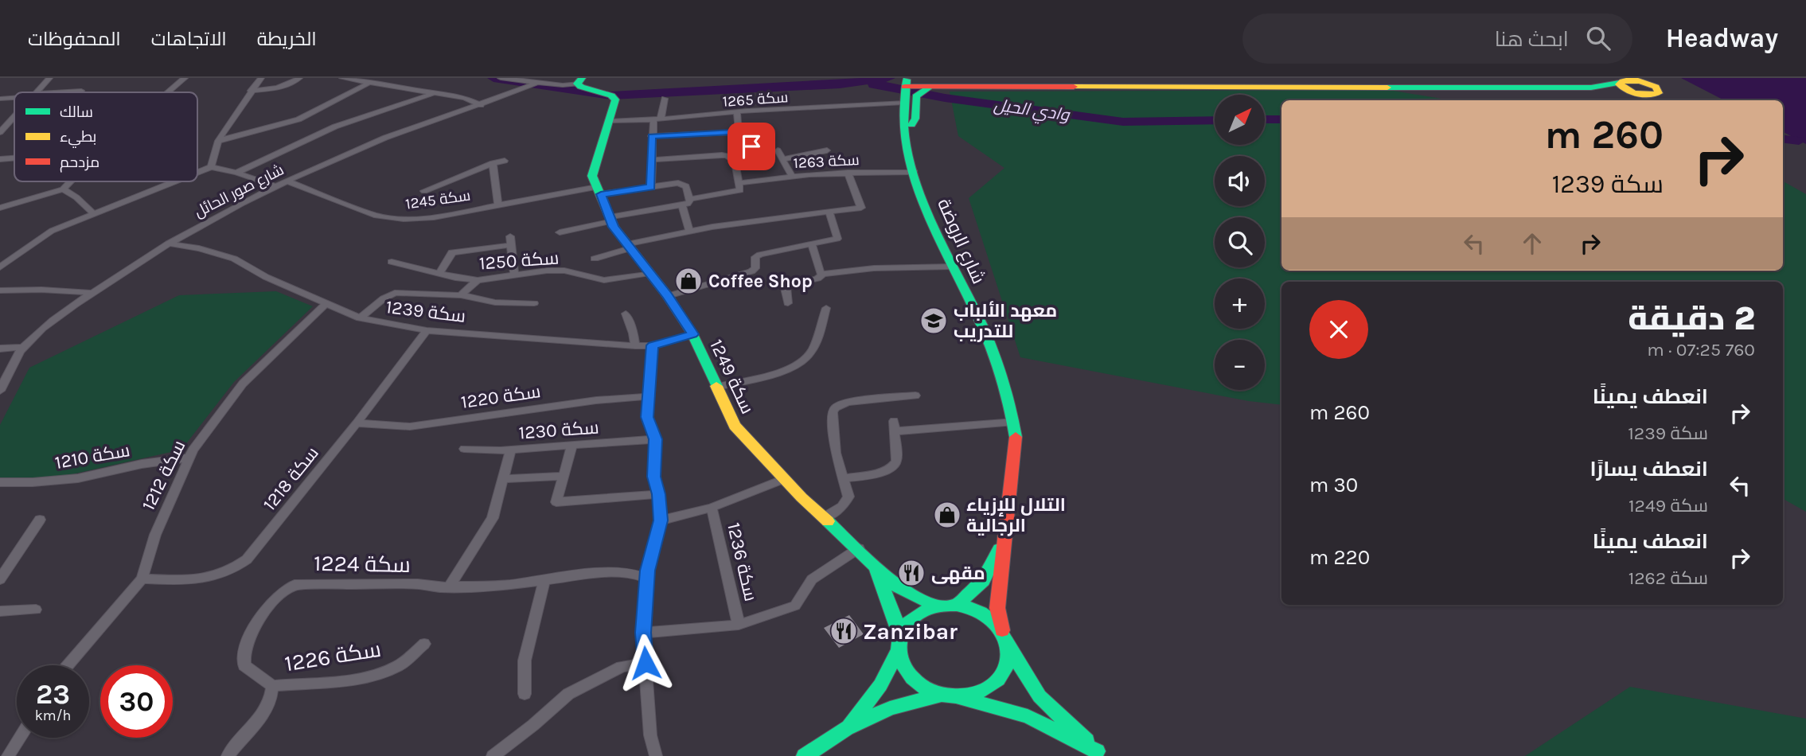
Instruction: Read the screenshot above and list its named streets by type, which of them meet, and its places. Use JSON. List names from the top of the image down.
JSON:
{
  "streets": {
    "main road": ["شارع الروضة", "سكة 1249"],
    "street": [
      "سكة 1265",
      "سكة 1263",
      "شارع صور الحائل",
      "سكة 1245",
      "سكة 1250",
      "سكة 1239",
      "سكة 1220",
      "سكة 1230",
      "سكة 1210",
      "سكة 1212",
      "سكة 1218",
      "سكة 1236",
      "سكة 1224",
      "سكة 1226"
    ]
  },
  "crossings": [
    ["سكة 1265", "شارع الروضة"],
    ["سكة 1265", "سكة 1249"],
    ["سكة 1263", "سكة 1245"],
    ["سكة 1263", "شارع الروضة"],
    ["شارع صور الحائل", "سكة 1245"],
    ["شارع صور الحائل", "سكة 1239"],
    ["سكة 1245", "سكة 1249"],
    ["شارع الروضة", "سكة 1249"],
    ["سكة 1250", "سكة 1249"],
    ["سكة 1239", "سكة 1249"],
    ["سكة 1239", "سكة 1212"],
    ["سكة 1239", "سكة 1218"],
    ["سكة 1249", "سكة 1236"],
    ["سكة 1220", "سكة 1218"],
    ["سكة 1210", "سكة 1212"],
    ["سكة 1212", "سكة 1218"],
    ["سكة 1224", "سكة 1226"]
  ],
  "water": ["وادي الحيل"],
  "places": {
    "shop": ["Coffee Shop", "التلال للإزياء الرجالية"],
    "school or university": ["معهد الألباب للتدريب"],
    "restaurant": ["مقهى", "Zanzibar"]
  },
  "legend": ["سالك", "بطيء", "مزدحم"],
  "north": "top right",
  "page": {
    "header": "Headway",
    "search": "ابحث هنا",
    "nav": ["الخريطة", "الاتجاهات", "المحفوظات"],
    "map_buttons": ["+", "−"],
    "turn": ["260 m", "سكة 1239"],
    "heading": ["2 دقيقة", "760 m · 07:25"],
    "list": [
      {
        "name": "انعطف يمينًا",
        "note": "سكة 1239",
        "value": "260 m"
      },
      {
        "name": "انعطف يسارًا",
        "note": "سكة 1249",
        "value": "30 m"
      },
      {
        "name": "انعطف يمينًا",
        "note": "سكة 1262",
        "value": "220 m"
      }
    ],
    "speed": "23 km/h",
    "limit": "30"
  }
}
